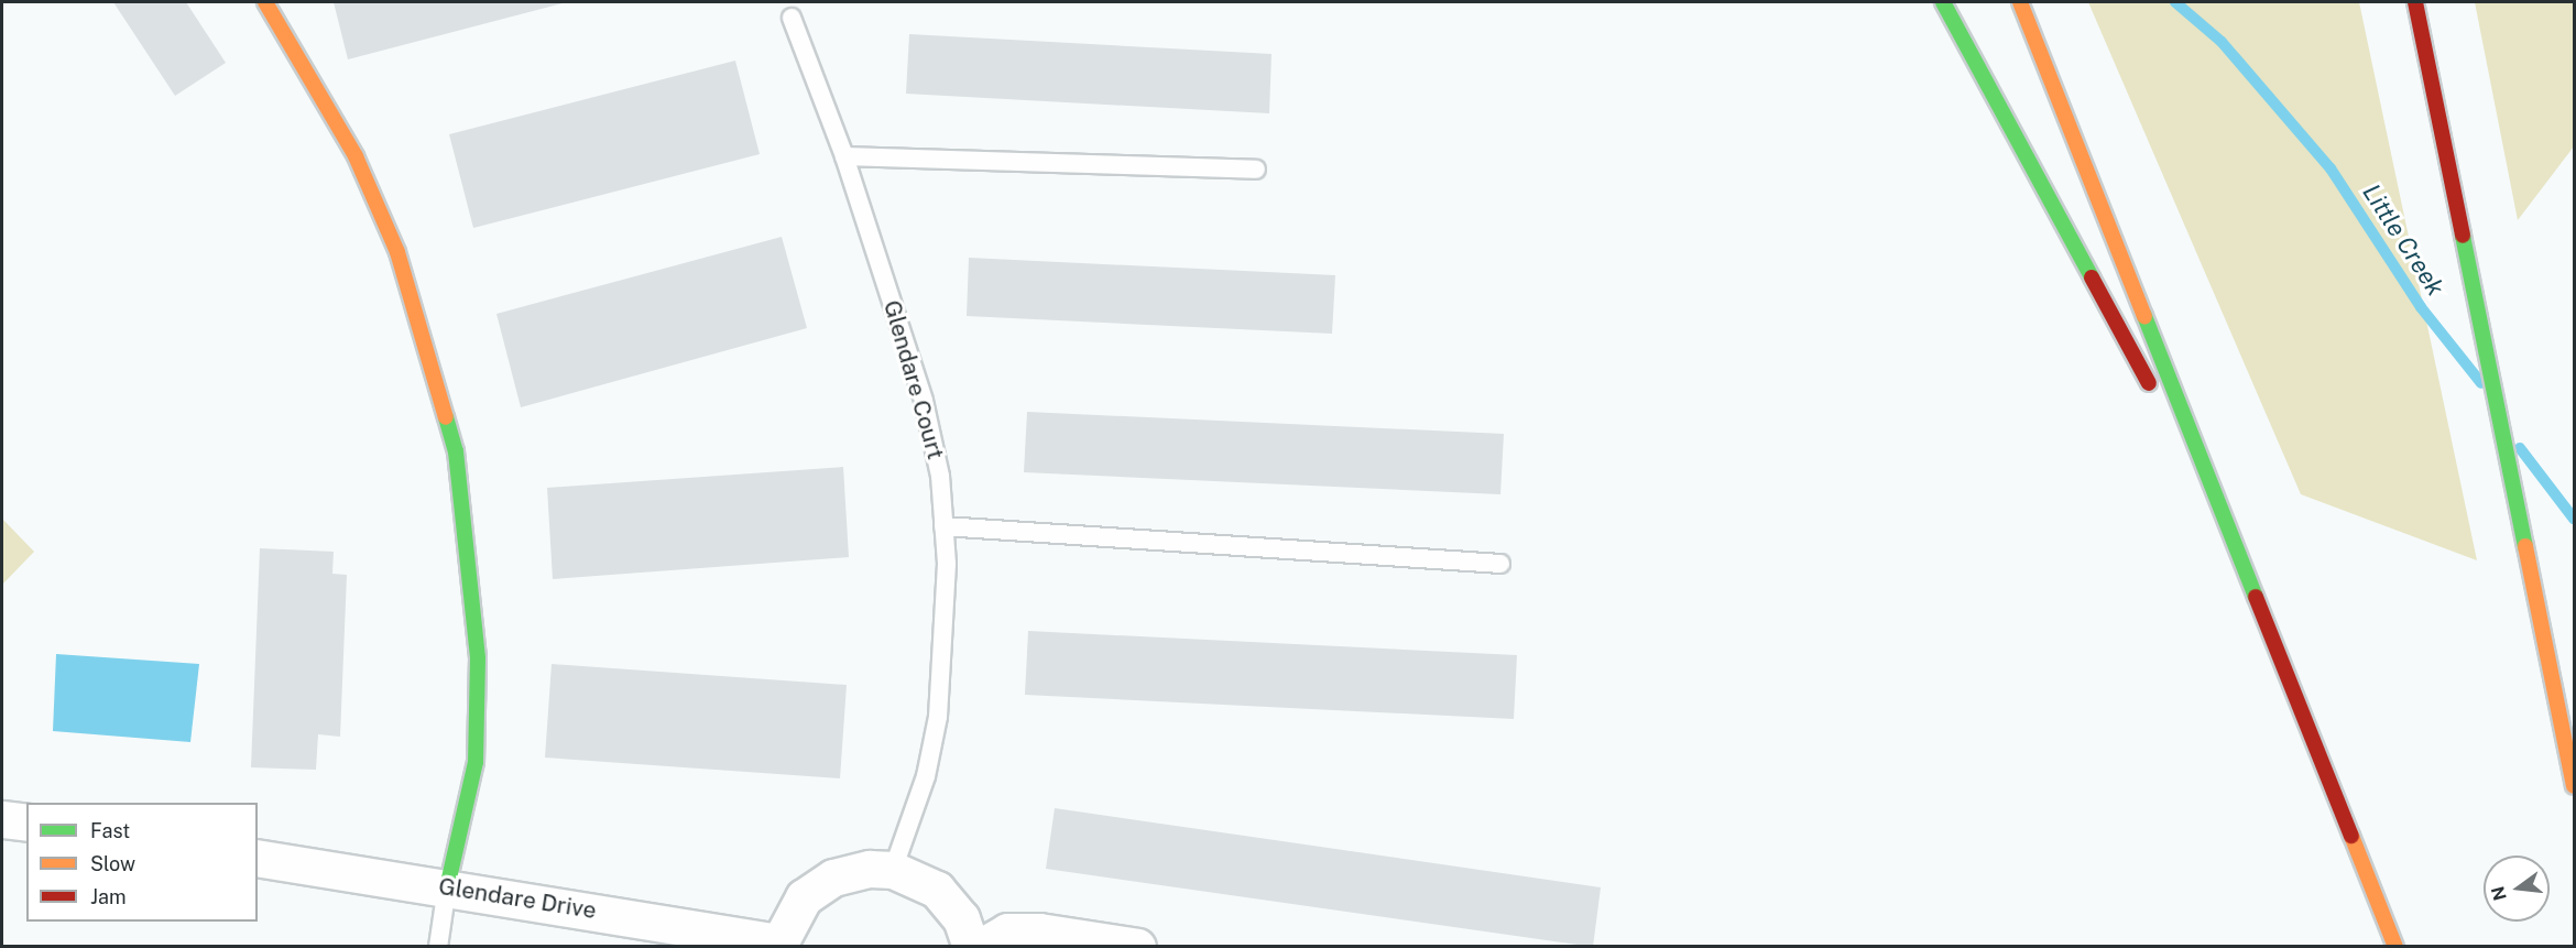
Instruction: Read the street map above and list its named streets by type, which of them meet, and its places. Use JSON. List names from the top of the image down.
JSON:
{
  "streets": {
    "street": ["Glendare Drive"],
    "lane": ["Glendare Court"]
  },
  "water": ["Little Creek"],
  "legend": ["Fast", "Slow", "Jam"],
  "north": "left"
}
